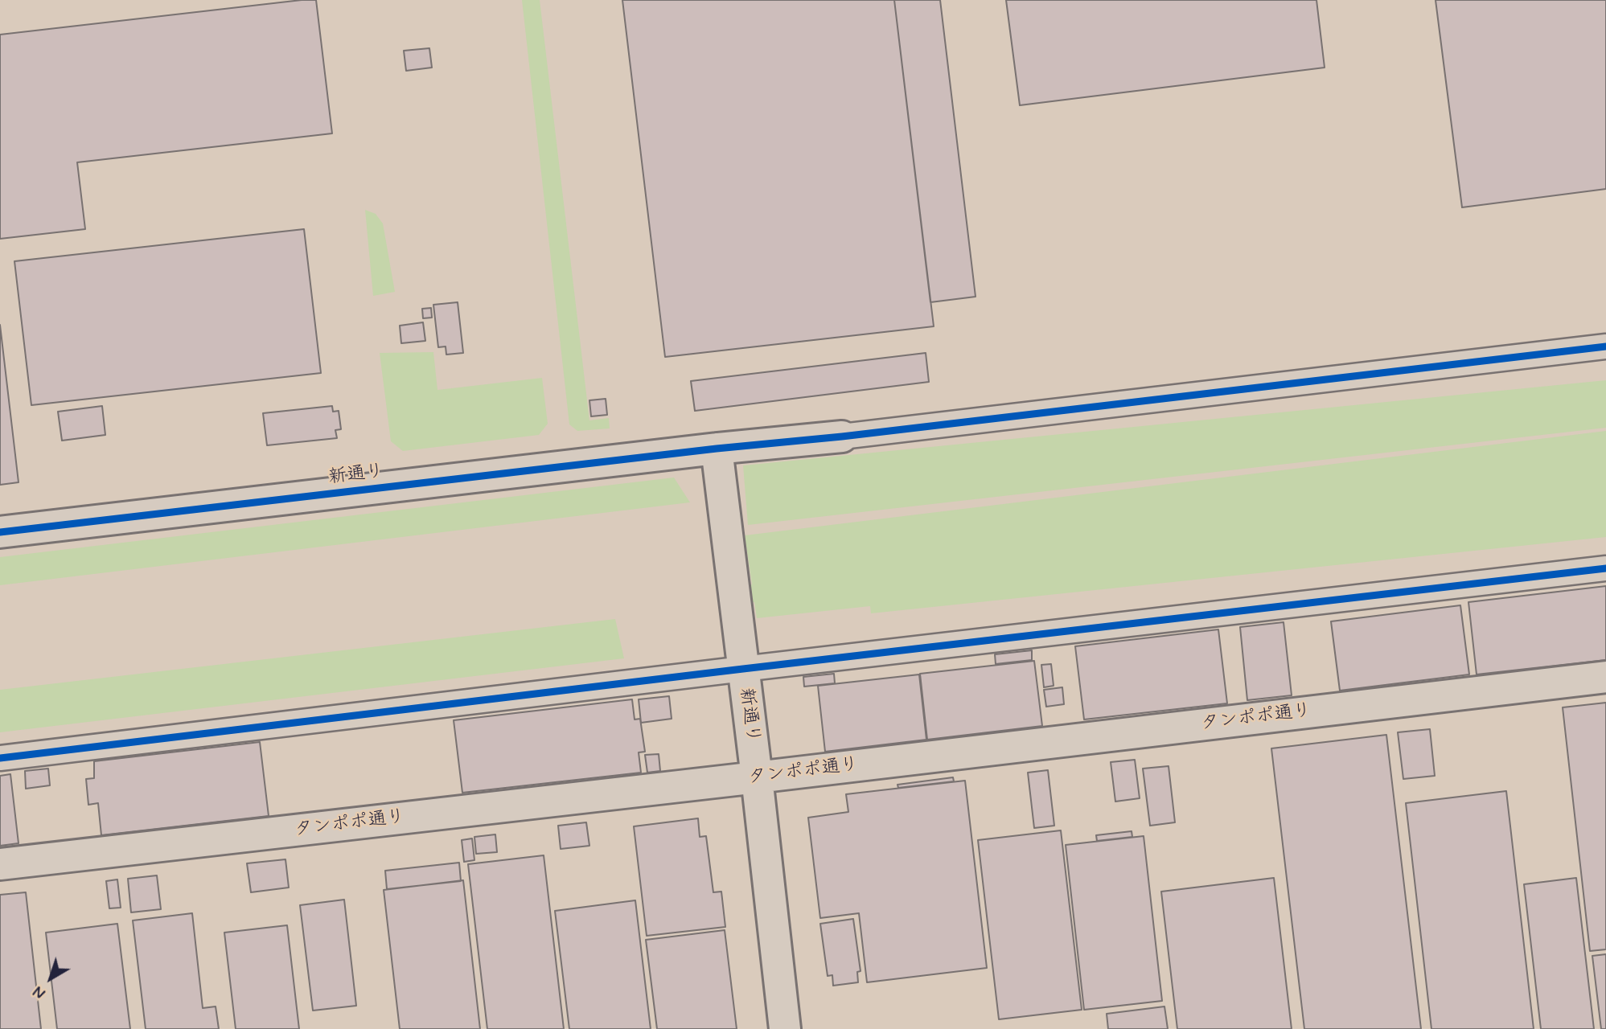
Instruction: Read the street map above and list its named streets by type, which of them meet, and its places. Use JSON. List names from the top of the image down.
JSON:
{
  "streets": {
    "street": ["新通り", "タンポポ通り"]
  },
  "crossings": [
    ["新通り", "タンポポ通り"]
  ],
  "north": "bottom left"
}
